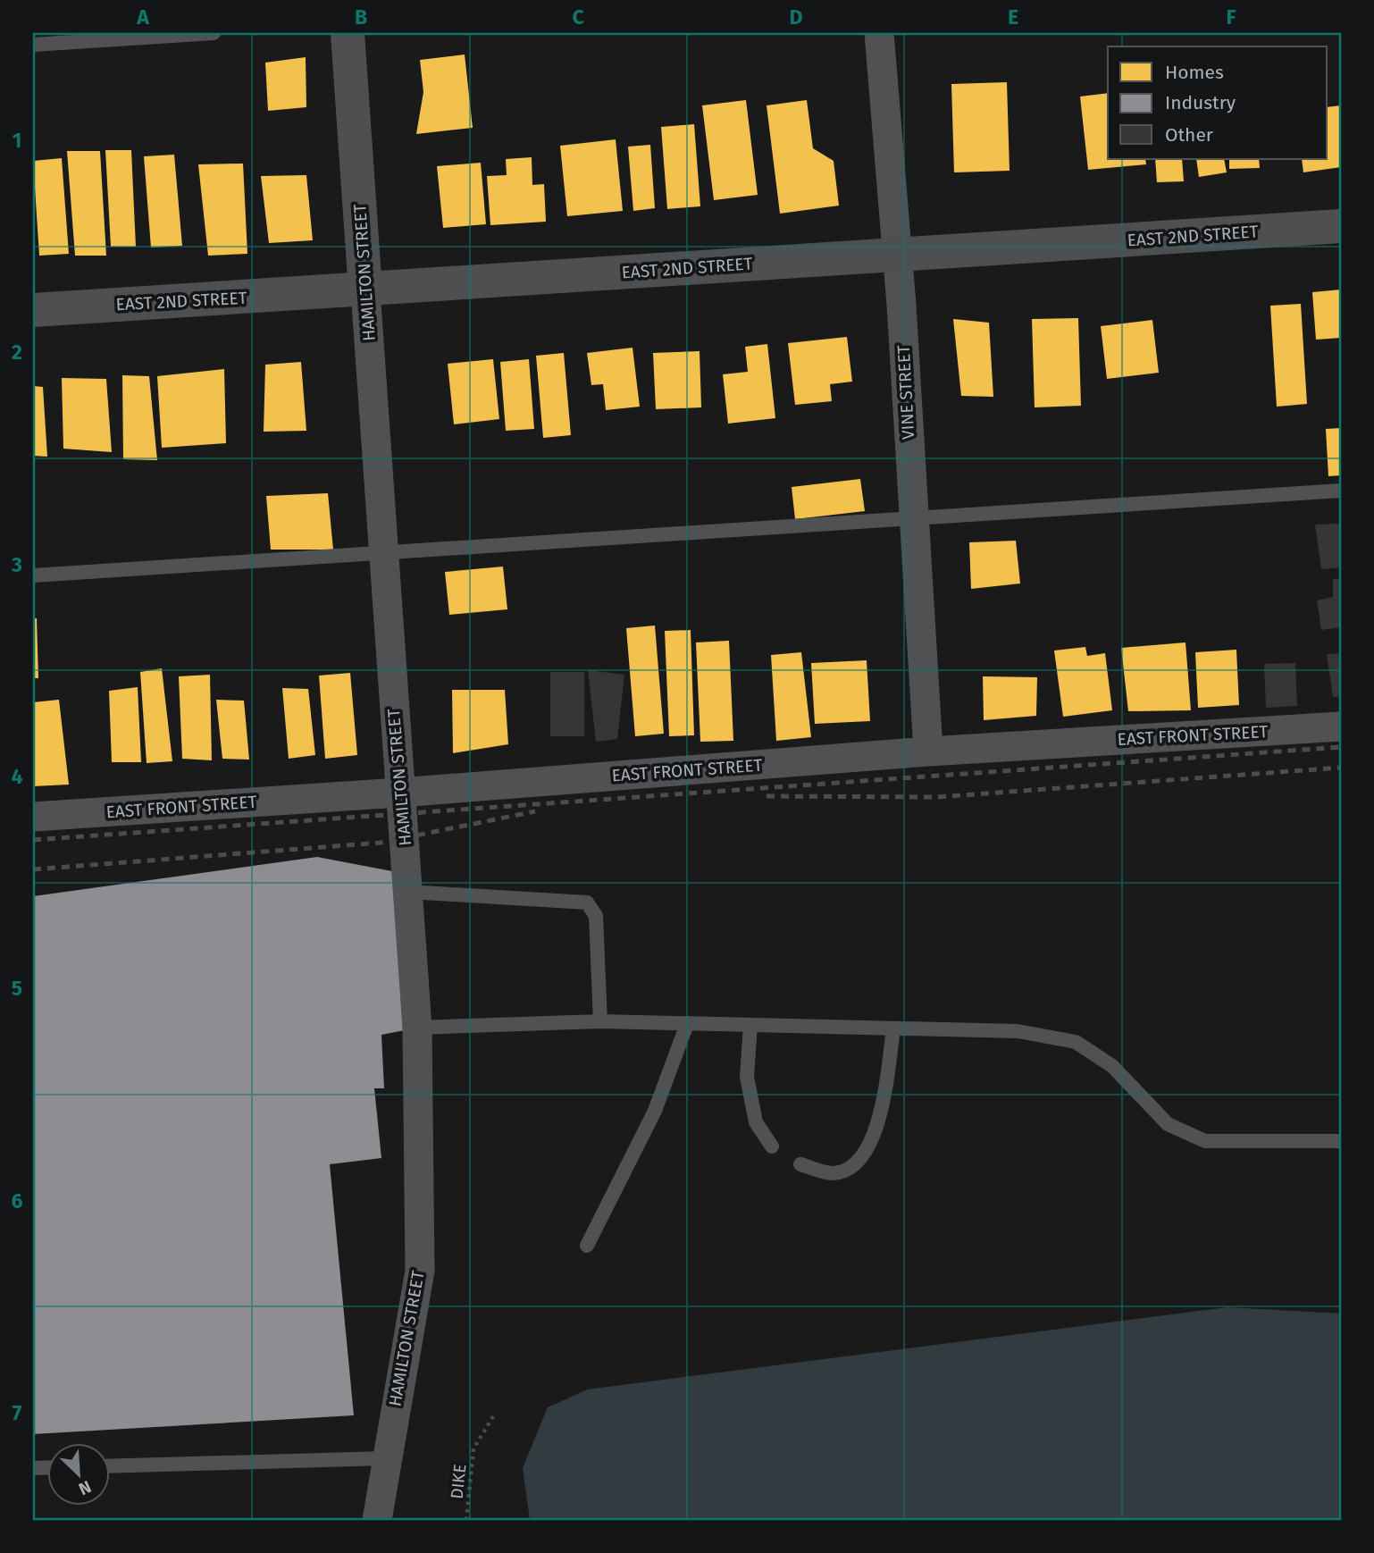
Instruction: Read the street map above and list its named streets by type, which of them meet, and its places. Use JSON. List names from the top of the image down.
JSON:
{
  "streets": {
    "street": [
      "EAST 2ND STREET",
      "HAMILTON STREET",
      "VINE STREET",
      "EAST FRONT STREET"
    ],
    "path": ["DIKE"]
  },
  "crossings": [
    ["EAST 2ND STREET", "HAMILTON STREET"],
    ["EAST 2ND STREET", "VINE STREET"],
    ["HAMILTON STREET", "EAST FRONT STREET"],
    ["VINE STREET", "EAST FRONT STREET"]
  ],
  "legend": ["Homes", "Industry", "Other"],
  "north": "bottom right",
  "grid": {
    "columns": [
      "A",
      "B",
      "C",
      "D",
      "E",
      "F"
    ],
    "rows": [
      "1",
      "2",
      "3",
      "4",
      "5",
      "6",
      "7"
    ]
  }
}
